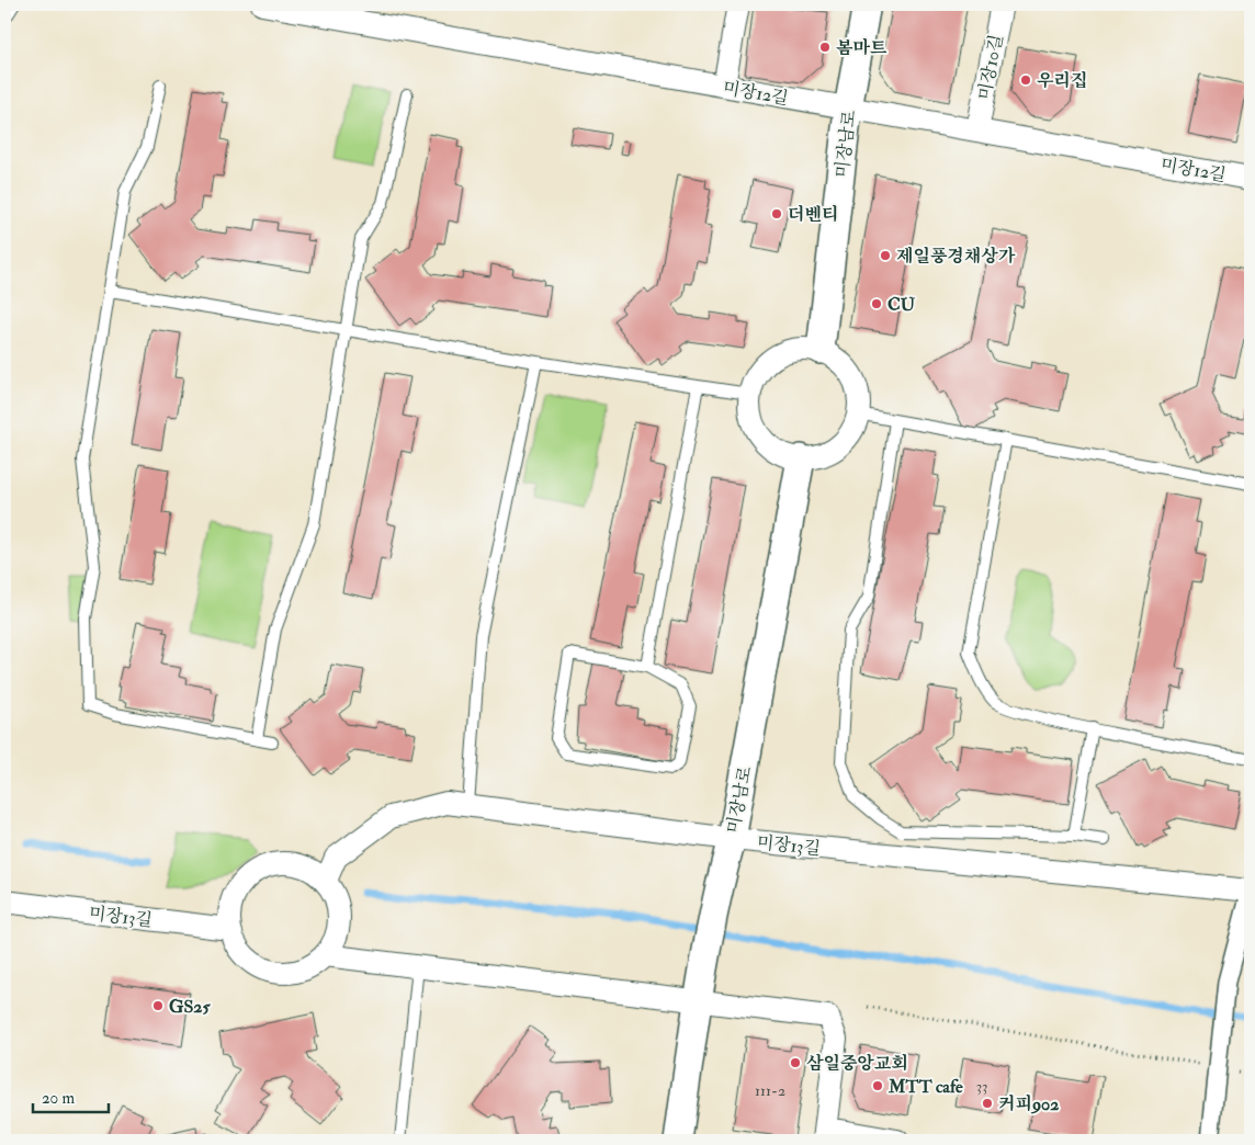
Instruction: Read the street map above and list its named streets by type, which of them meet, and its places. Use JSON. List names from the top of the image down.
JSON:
{
  "streets": {
    "street": [
      "미장10길",
      "미장12길",
      "미장남로",
      "미장13길"
    ]
  },
  "crossings": [
    ["미장10길", "미장12길"],
    ["미장12길", "미장남로"],
    ["미장남로", "미장13길"]
  ],
  "places": [
    "봄마트",
    "우리집",
    "더벤티",
    "제일풍경채상가",
    "CU",
    "GS25",
    "삼일중앙교회",
    "MTT cafe",
    "커피902"
  ],
  "house_numbers": ["33", "111-2"],
  "scale_bar": "20 m"
}
